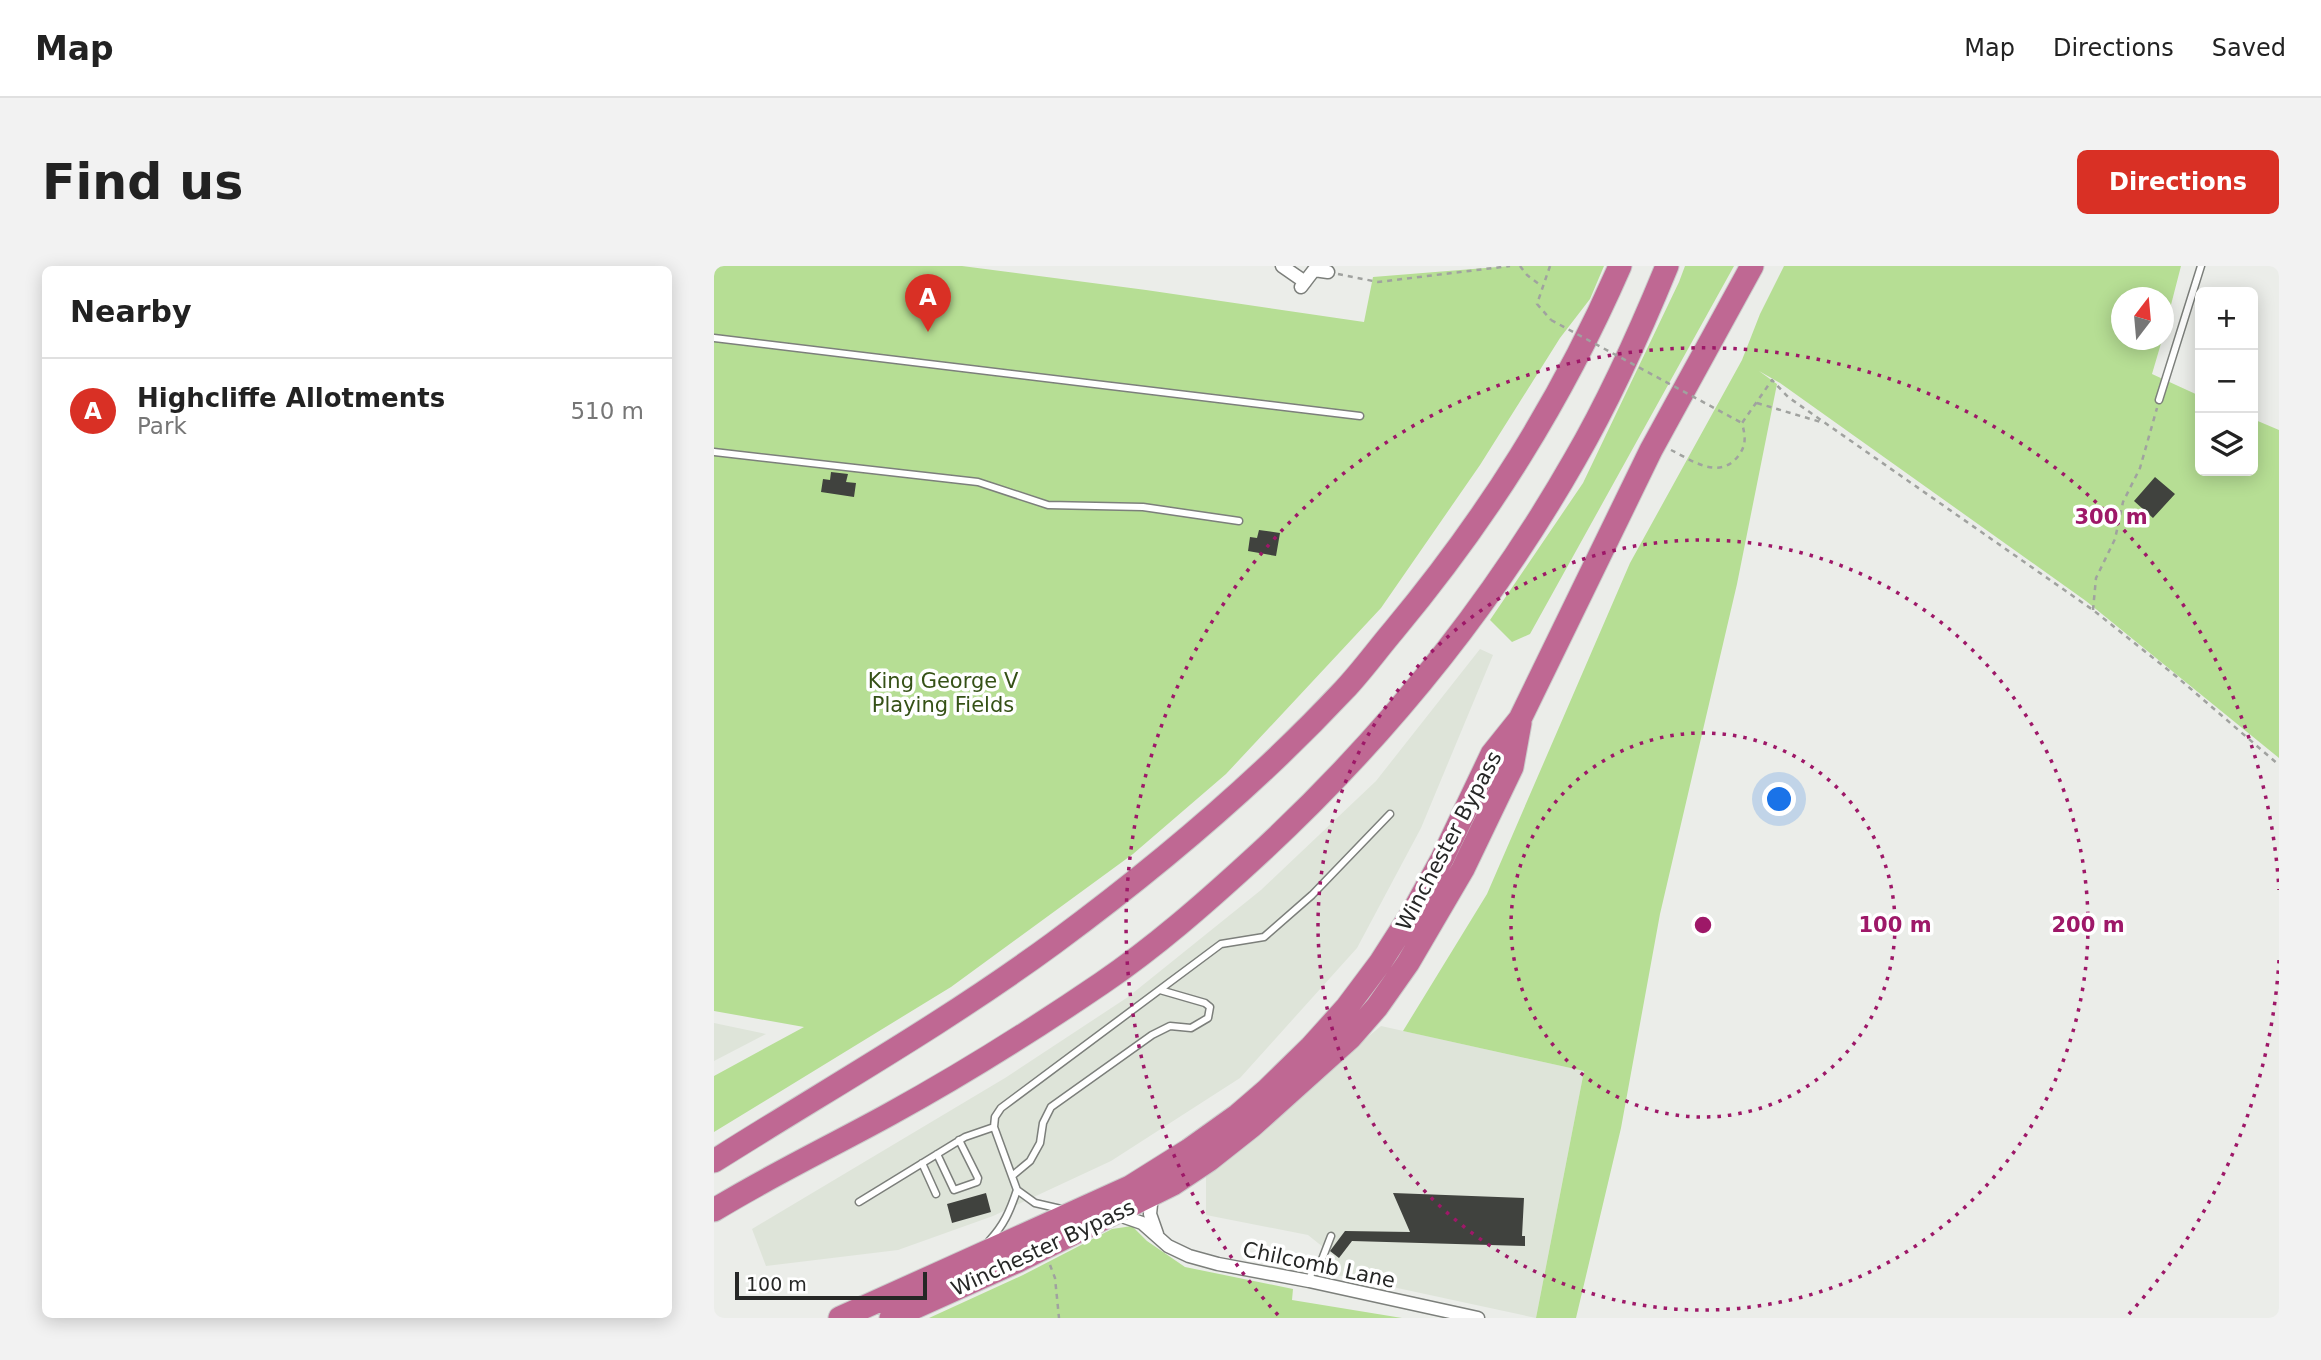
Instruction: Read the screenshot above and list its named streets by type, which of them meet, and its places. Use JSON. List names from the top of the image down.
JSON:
{
  "streets": {
    "highway": ["Winchester Bypass"],
    "street": ["Chilcomb Lane"]
  },
  "crossings": [
    ["Winchester Bypass", "Chilcomb Lane"]
  ],
  "parks": ["King George V Playing Fields"],
  "scale_bar": "100 m",
  "north": "top",
  "page": {
    "header": "Map",
    "nav": ["Map", "Directions", "Saved"],
    "buttons": "Directions",
    "title": "Find us",
    "heading": "Nearby",
    "pins": "A",
    "map_buttons": ["+", "−"],
    "list": [
      {
        "mark": "A",
        "name": "Highcliffe Allotments",
        "note": "Park",
        "value": "510 m"
      }
    ],
    "scale": "100 m"
  },
  "rings": ["300 m", "100 m", "200 m"]
}
